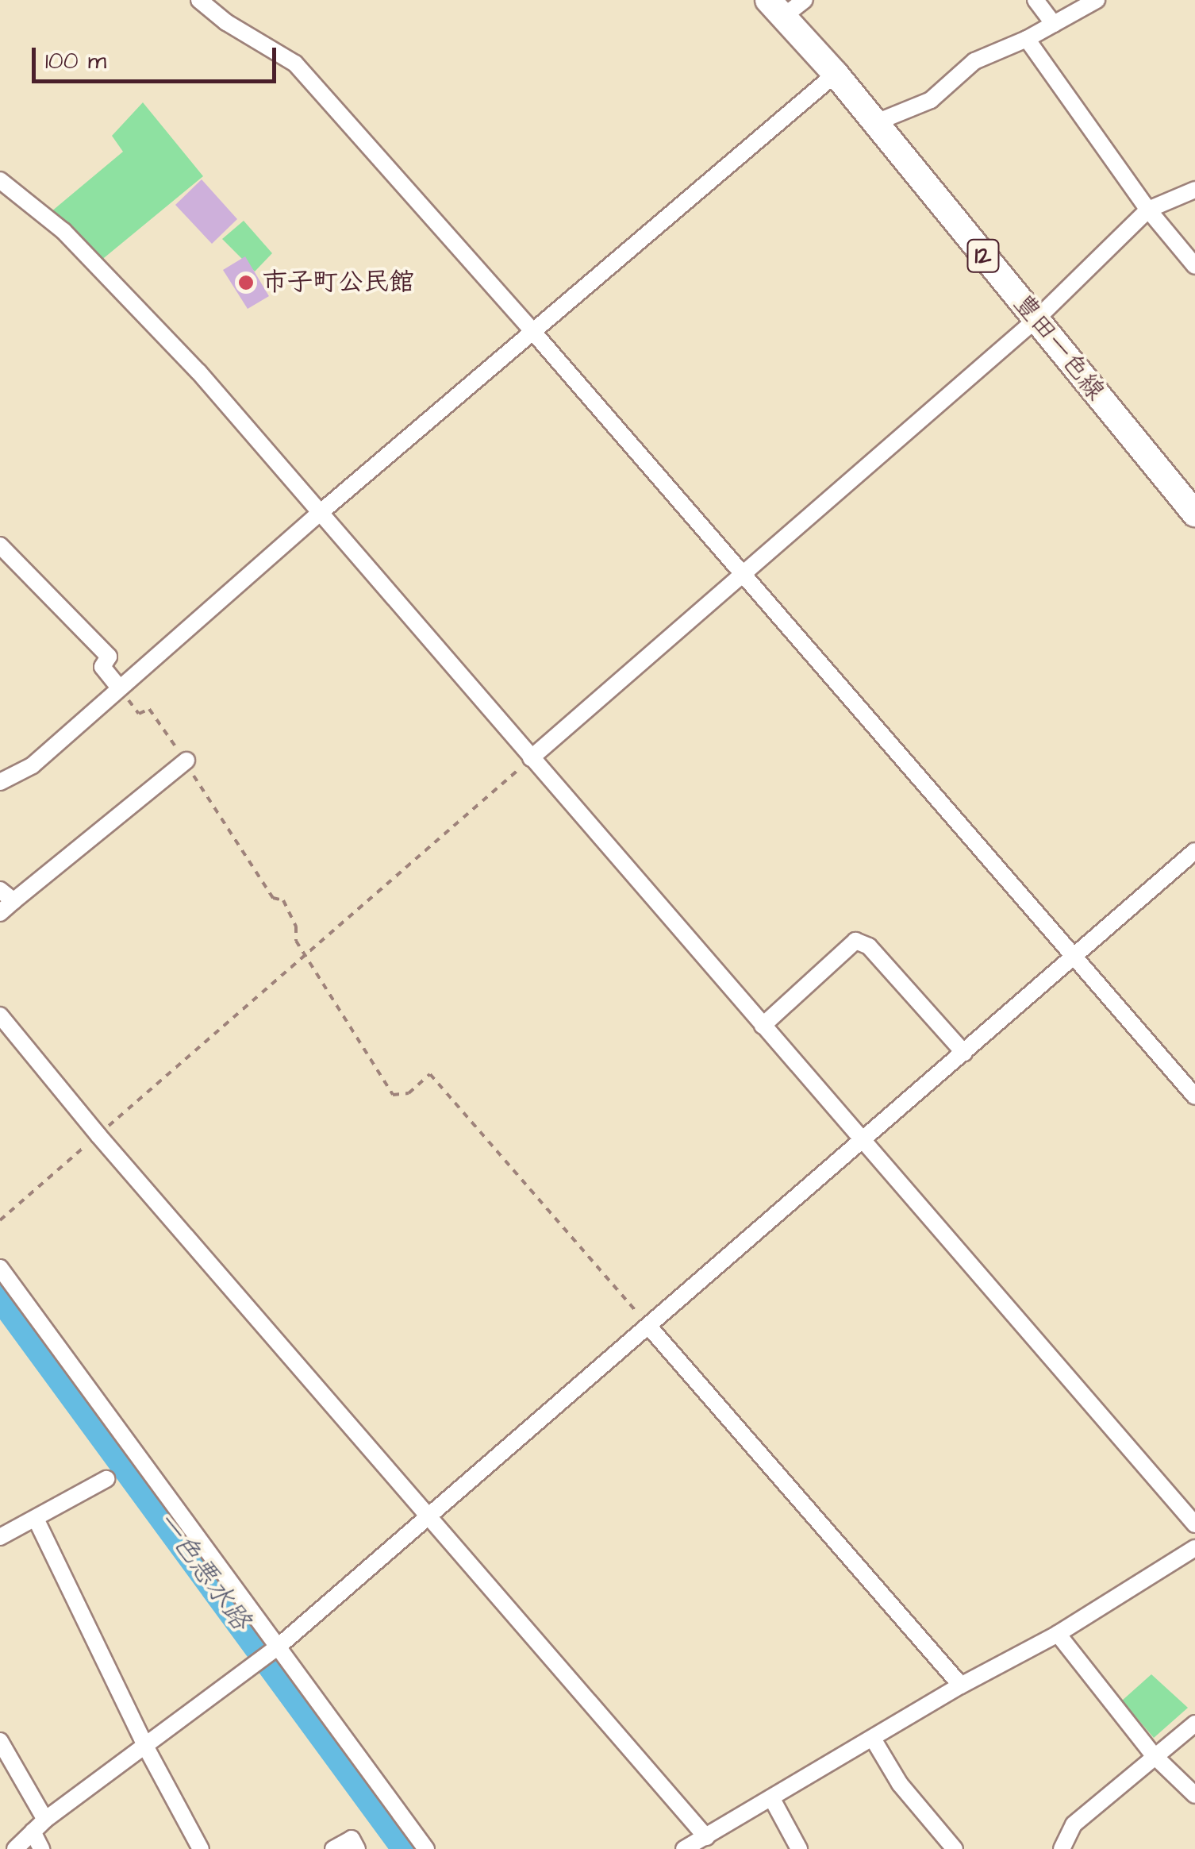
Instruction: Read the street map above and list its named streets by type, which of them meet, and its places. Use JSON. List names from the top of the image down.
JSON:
{
  "streets": {
    "main road": ["12", "豊田一色線"]
  },
  "water": ["一色悪水路"],
  "places": ["市子町公民館"],
  "scale_bar": "100 m"
}
